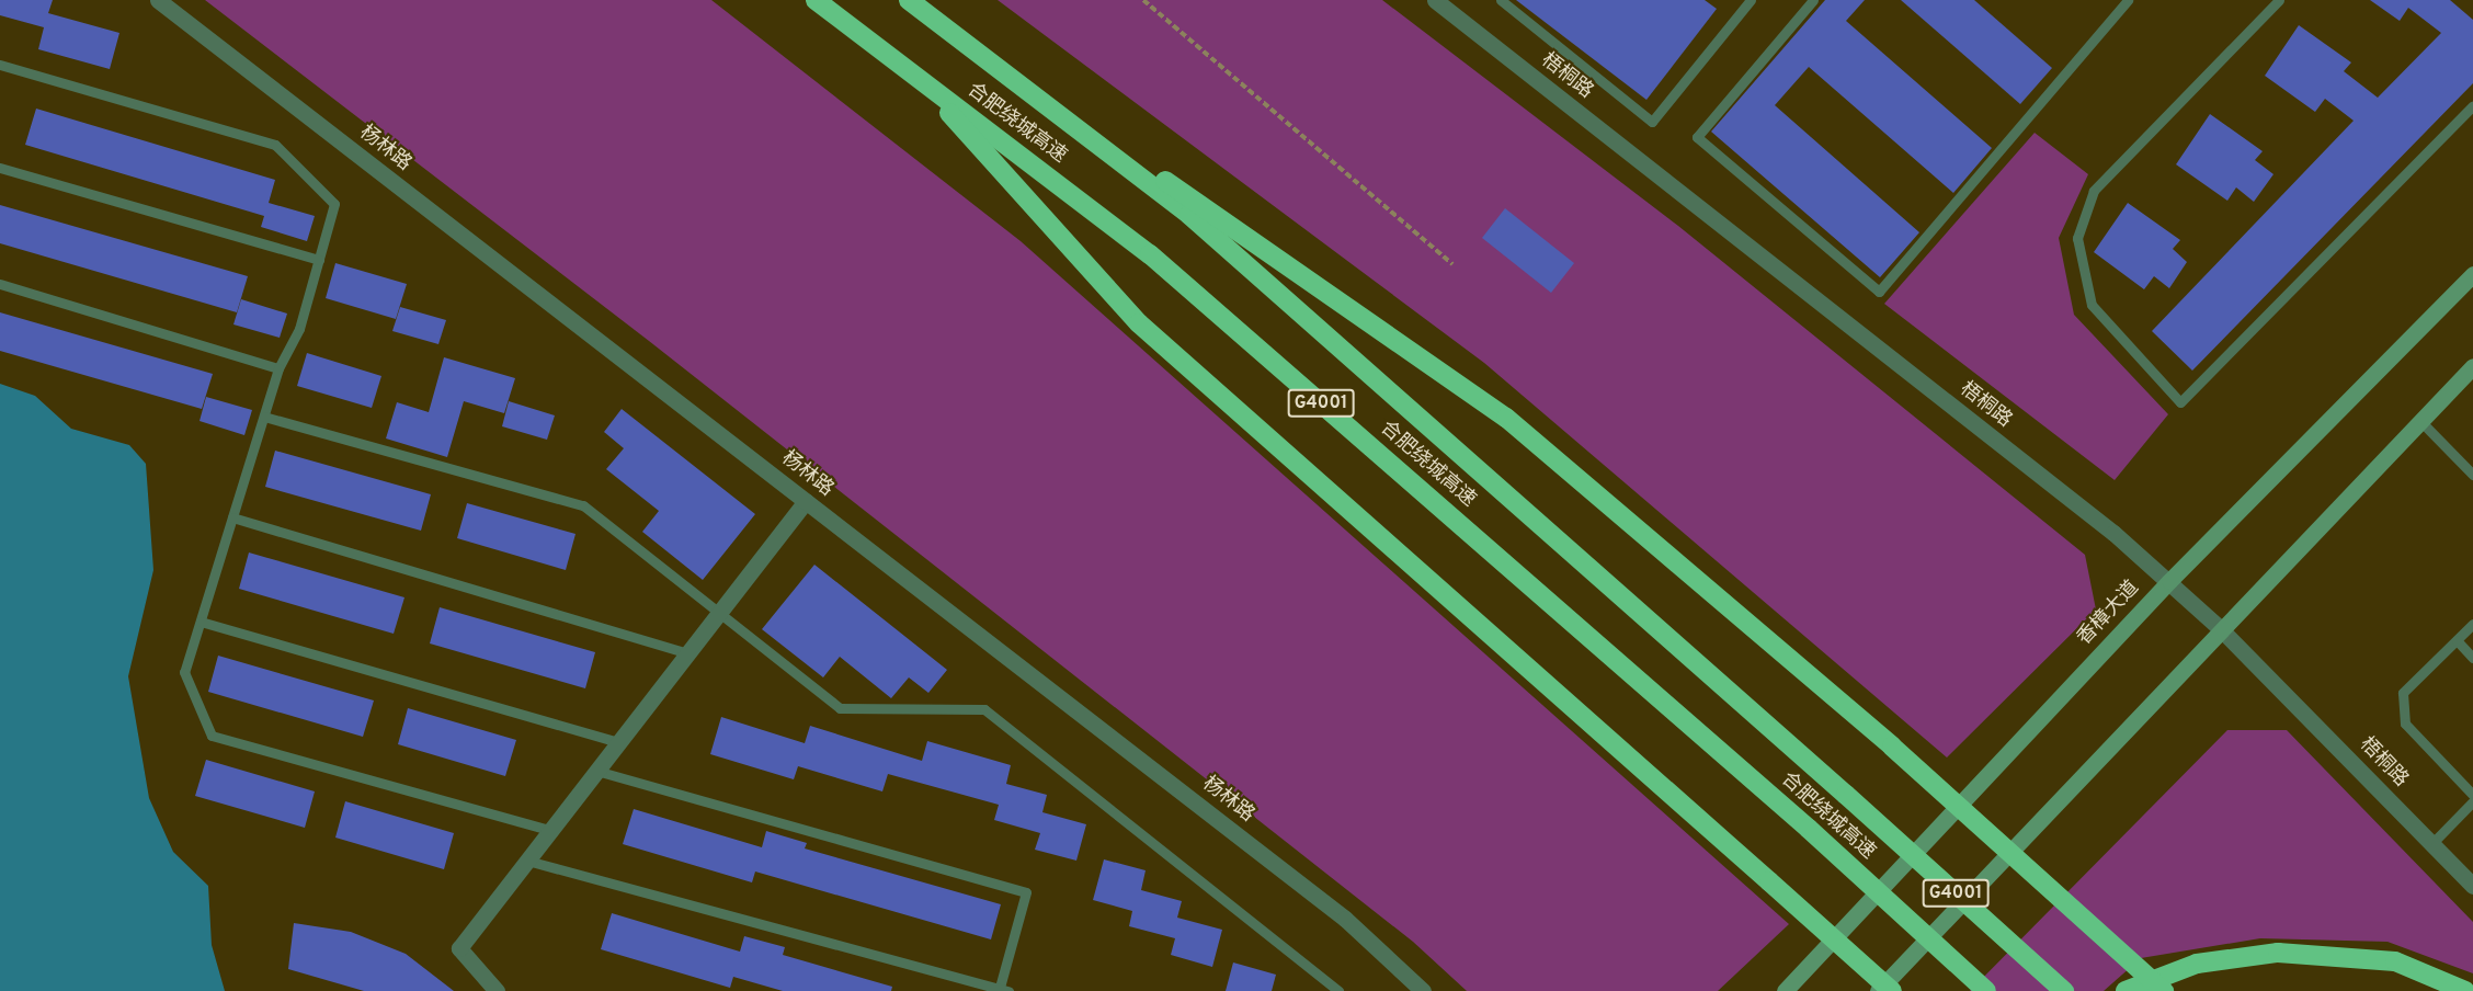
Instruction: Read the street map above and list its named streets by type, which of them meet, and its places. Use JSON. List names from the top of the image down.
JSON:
{
  "streets": {
    "highway": ["合肥绕城高速", "G4001"],
    "main road": ["香樟大道"],
    "street": ["梧桐路", "杨林路"]
  },
  "crossings": [
    ["梧桐路", "香樟大道"]
  ]
}
